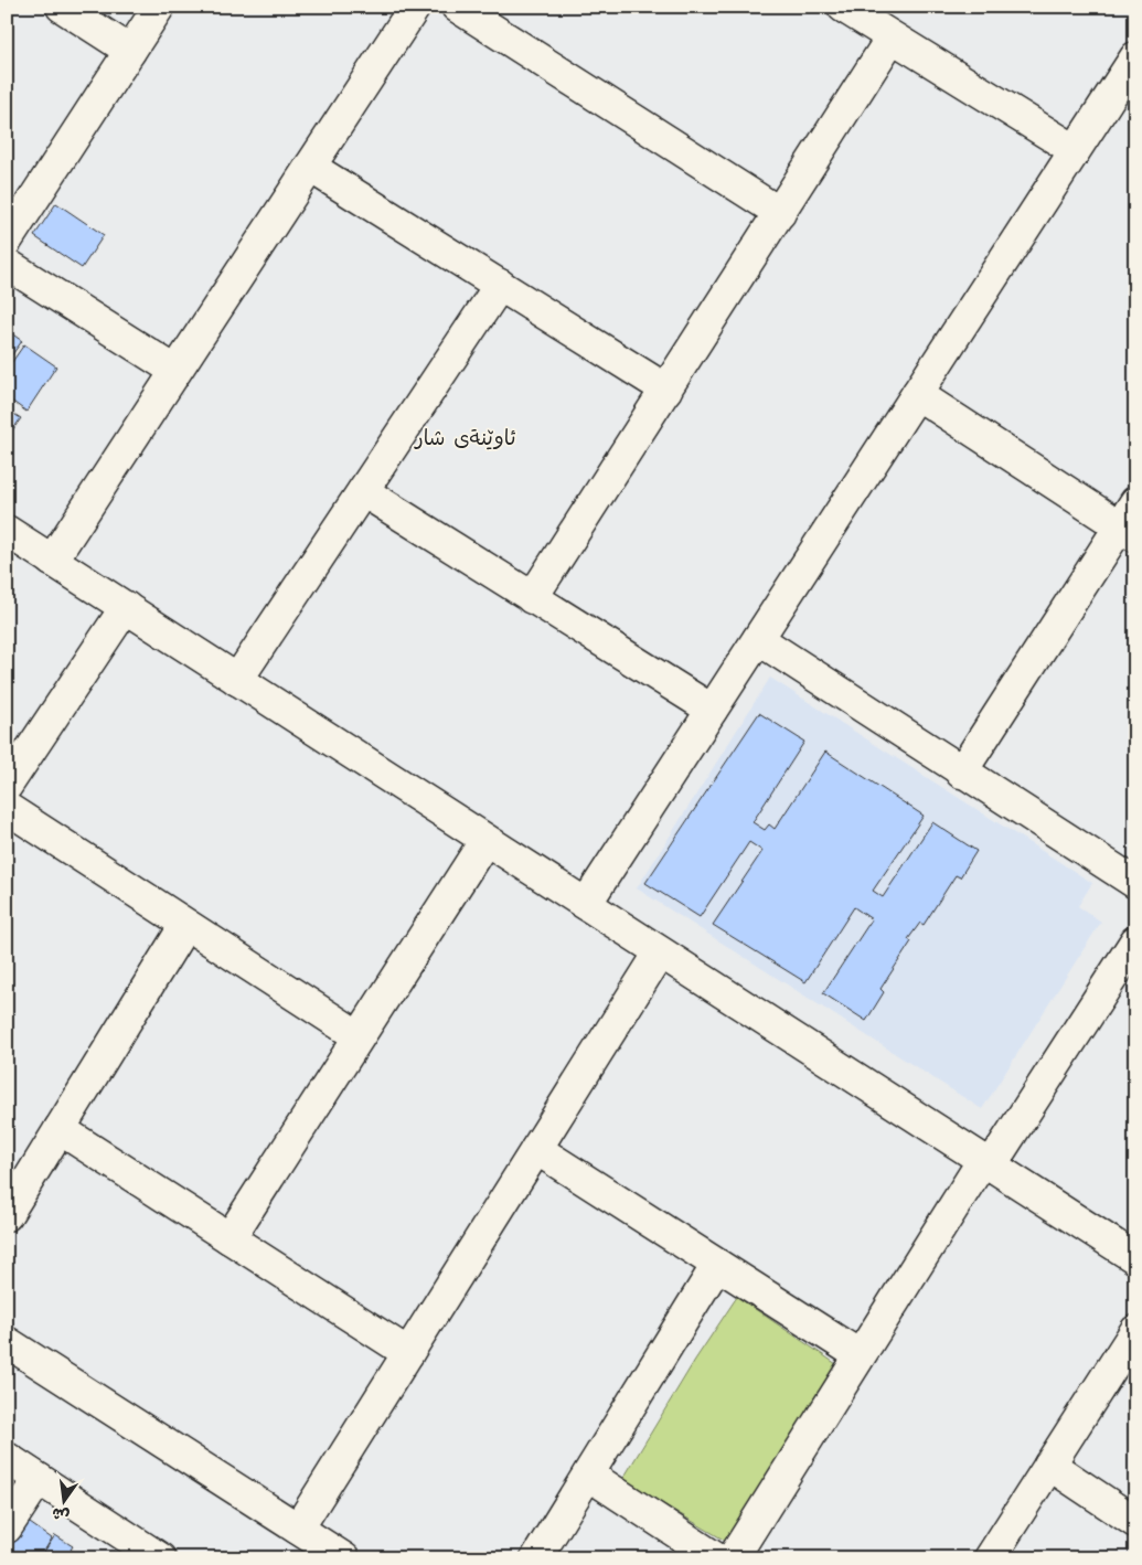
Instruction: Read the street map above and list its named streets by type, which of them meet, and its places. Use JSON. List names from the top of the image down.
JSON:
{
  "districts": ["ئاوێنةی شار"],
  "north": "bottom"
}
